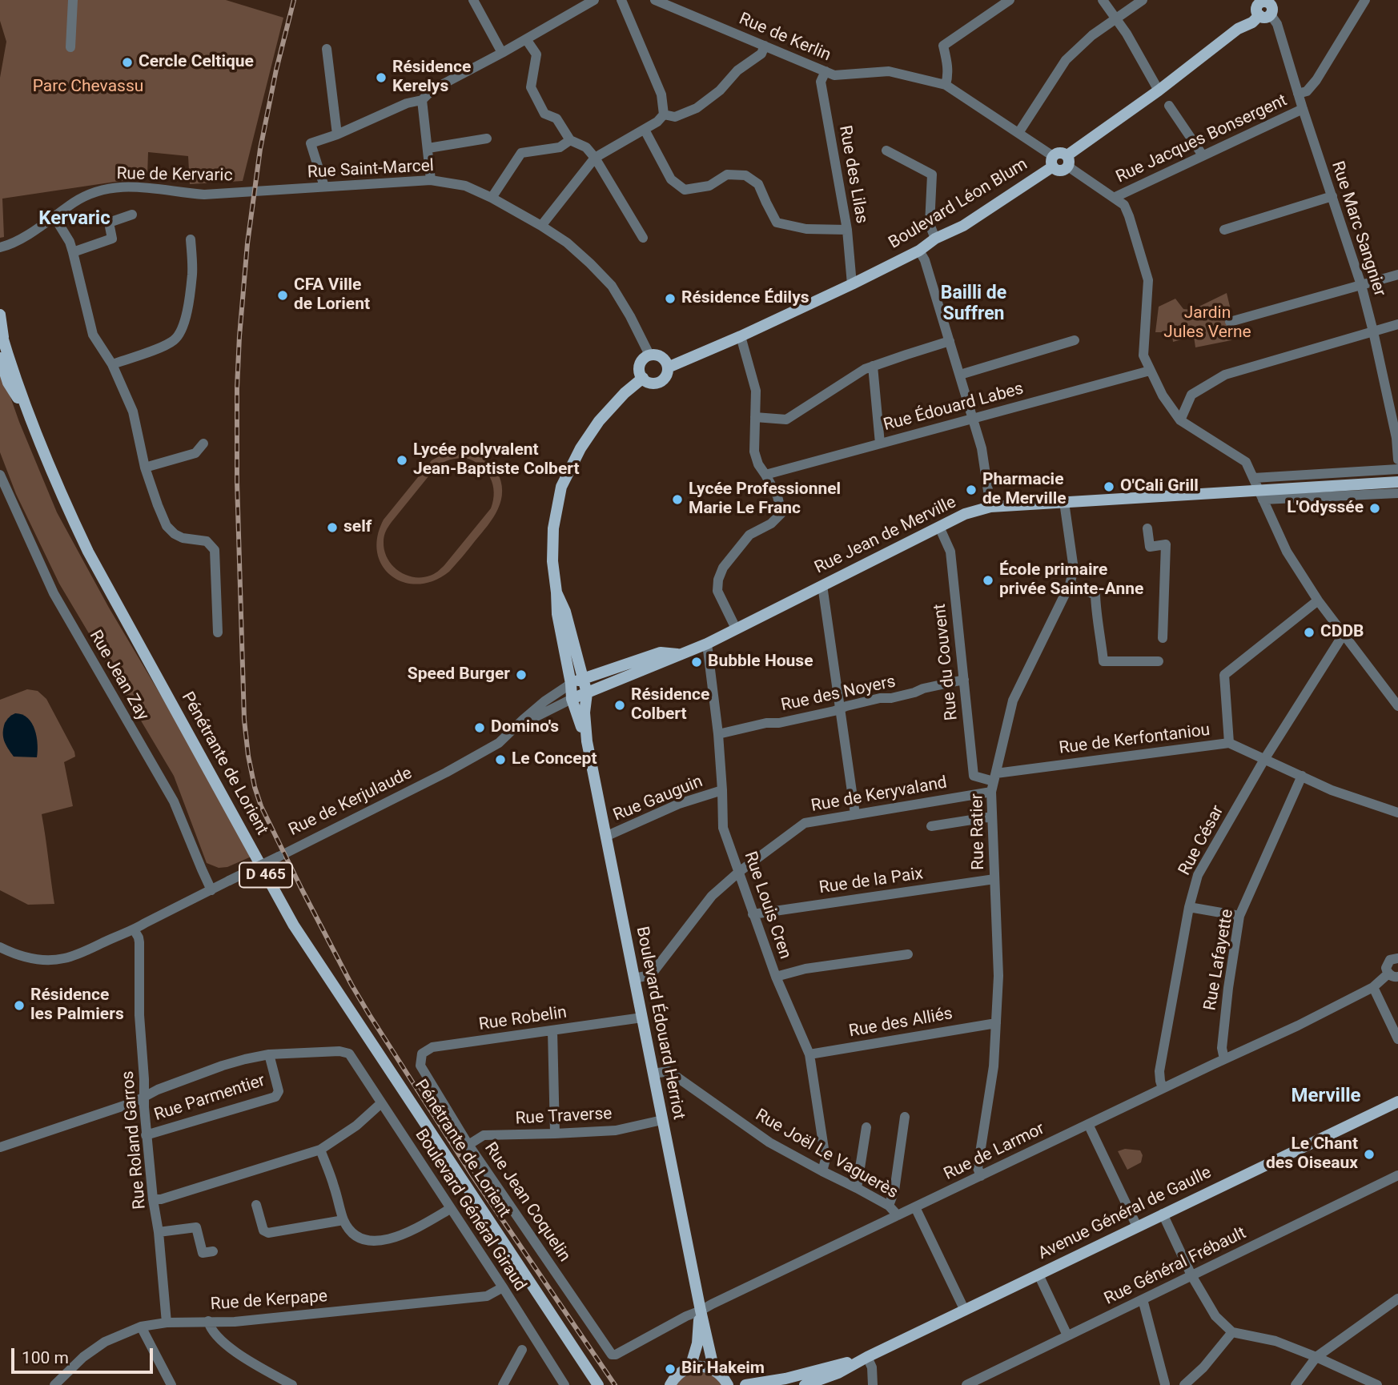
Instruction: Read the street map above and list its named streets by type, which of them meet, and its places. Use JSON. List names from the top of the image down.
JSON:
{
  "streets": {
    "main road": [
      "Boulevard Léon Blum",
      "Rue Jean de Merville",
      "Pénétrante de Lorient",
      "Rue de Kerjulaude",
      "D 465",
      "Boulevard Édouard Herriot",
      "Avenue Général de Gaulle"
    ],
    "street": [
      "Rue de Kerlin",
      "Rue Jacques Bonsergent",
      "Rue Saint-Marcel",
      "Rue des Lilas",
      "Rue de Kervaric",
      "Rue Marc Sangnier",
      "Rue Édouard Labes",
      "Rue du Couvent",
      "Rue Jean Zay",
      "Rue des Noyers",
      "Rue de Kerfontaniou",
      "Rue de Keryvaland",
      "Rue Gauguin",
      "Rue Ratier",
      "Rue César",
      "Rue de la Paix",
      "Rue Louis Cren",
      "Rue Lafayette",
      "Rue Robelin",
      "Rue des Alliés",
      "Rue Parmentier",
      "Rue Traverse",
      "Rue Roland Garros",
      "Rue de Larmor",
      "Rue Joël Le Vaguerès",
      "Rue Jean Coquelin",
      "Boulevard Général Giraud",
      "Rue Général Frébault",
      "Rue de Kerpape"
    ]
  },
  "crossings": [
    ["Rue de Kerlin", "Rue des Lilas"],
    ["Rue de Kerlin", "Boulevard Léon Blum"],
    ["Rue Jacques Bonsergent", "Rue Marc Sangnier"],
    ["Rue Saint-Marcel", "Rue de Kervaric"],
    ["Rue Saint-Marcel", "Boulevard Léon Blum"],
    ["Rue des Lilas", "Boulevard Léon Blum"],
    ["Rue Jean de Merville", "Rue du Couvent"],
    ["Rue Jean de Merville", "Rue de Kerjulaude"],
    ["Rue Jean de Merville", "Rue Ratier"],
    ["Rue Jean de Merville", "Rue Louis Cren"],
    ["Rue du Couvent", "Rue des Noyers"],
    ["Rue du Couvent", "Rue de Kerfontaniou"],
    ["Rue du Couvent", "Rue de Keryvaland"],
    ["Rue du Couvent", "Rue Ratier"],
    ["Rue Jean Zay", "Rue de Kerjulaude"],
    ["Rue des Noyers", "Rue Louis Cren"],
    ["Rue de Kerfontaniou", "Rue de Keryvaland"],
    ["Rue de Kerfontaniou", "Rue Ratier"],
    ["Rue de Kerfontaniou", "Rue César"],
    ["Rue de Kerfontaniou", "Rue Lafayette"],
    ["Rue de Keryvaland", "Rue Ratier"],
    ["Rue de Keryvaland", "Rue Louis Cren"],
    ["Rue de Keryvaland", "Boulevard Édouard Herriot"],
    ["Rue Gauguin", "Rue Louis Cren"],
    ["Rue Gauguin", "Boulevard Édouard Herriot"],
    ["Rue de Kerjulaude", "Rue Louis Cren"],
    ["Rue de Kerjulaude", "Boulevard Édouard Herriot"],
    ["Rue de Kerjulaude", "Rue Roland Garros"],
    ["Rue Ratier", "Rue de la Paix"],
    ["Rue Ratier", "Rue des Alliés"],
    ["Rue Ratier", "Rue de Larmor"],
    ["Rue César", "Rue de Larmor"],
    ["Rue de la Paix", "Rue Louis Cren"],
    ["Rue Louis Cren", "Rue des Alliés"],
    ["Rue Louis Cren", "Rue Joël Le Vaguerès"],
    ["Rue Lafayette", "Rue de Larmor"],
    ["Rue Robelin", "Boulevard Édouard Herriot"],
    ["Rue Robelin", "Rue Jean Coquelin"],
    ["Boulevard Édouard Herriot", "Rue Traverse"],
    ["Boulevard Édouard Herriot", "Rue de Larmor"],
    ["Boulevard Édouard Herriot", "Rue Joël Le Vaguerès"],
    ["Rue Parmentier", "Rue Roland Garros"],
    ["Rue Parmentier", "Boulevard Général Giraud"],
    ["Rue Traverse", "Rue Jean Coquelin"],
    ["Rue Roland Garros", "Rue de Kerpape"],
    ["Rue de Larmor", "Rue Joël Le Vaguerès"],
    ["Rue de Larmor", "Rue Jean Coquelin"],
    ["Boulevard Général Giraud", "Rue de Kerpape"]
  ],
  "districts": ["Kervaric", "Bailli de Suffren", "Merville"],
  "parks": ["Parc Chevassu", "Jardin Jules Verne"],
  "places": [
    "Cercle Celtique",
    "Résidence Kerelys",
    "CFA Ville de Lorient",
    "Résidence Édilys",
    "Lycée polyvalent Jean-Baptiste Colbert",
    "O'Cali Grill",
    "Pharmacie de Merville",
    "Lycée Professionnel Marie Le Franc",
    "L'Odyssée",
    "self",
    "École primaire privée Sainte-Anne",
    "CDDB",
    "Bubble House",
    "Speed Burger",
    "Résidence Colbert",
    "Domino's",
    "Le Concept",
    "Résidence les Palmiers",
    "Le Chant des Oiseaux",
    "Bir Hakeim"
  ],
  "scale_bar": "100 m"
}
